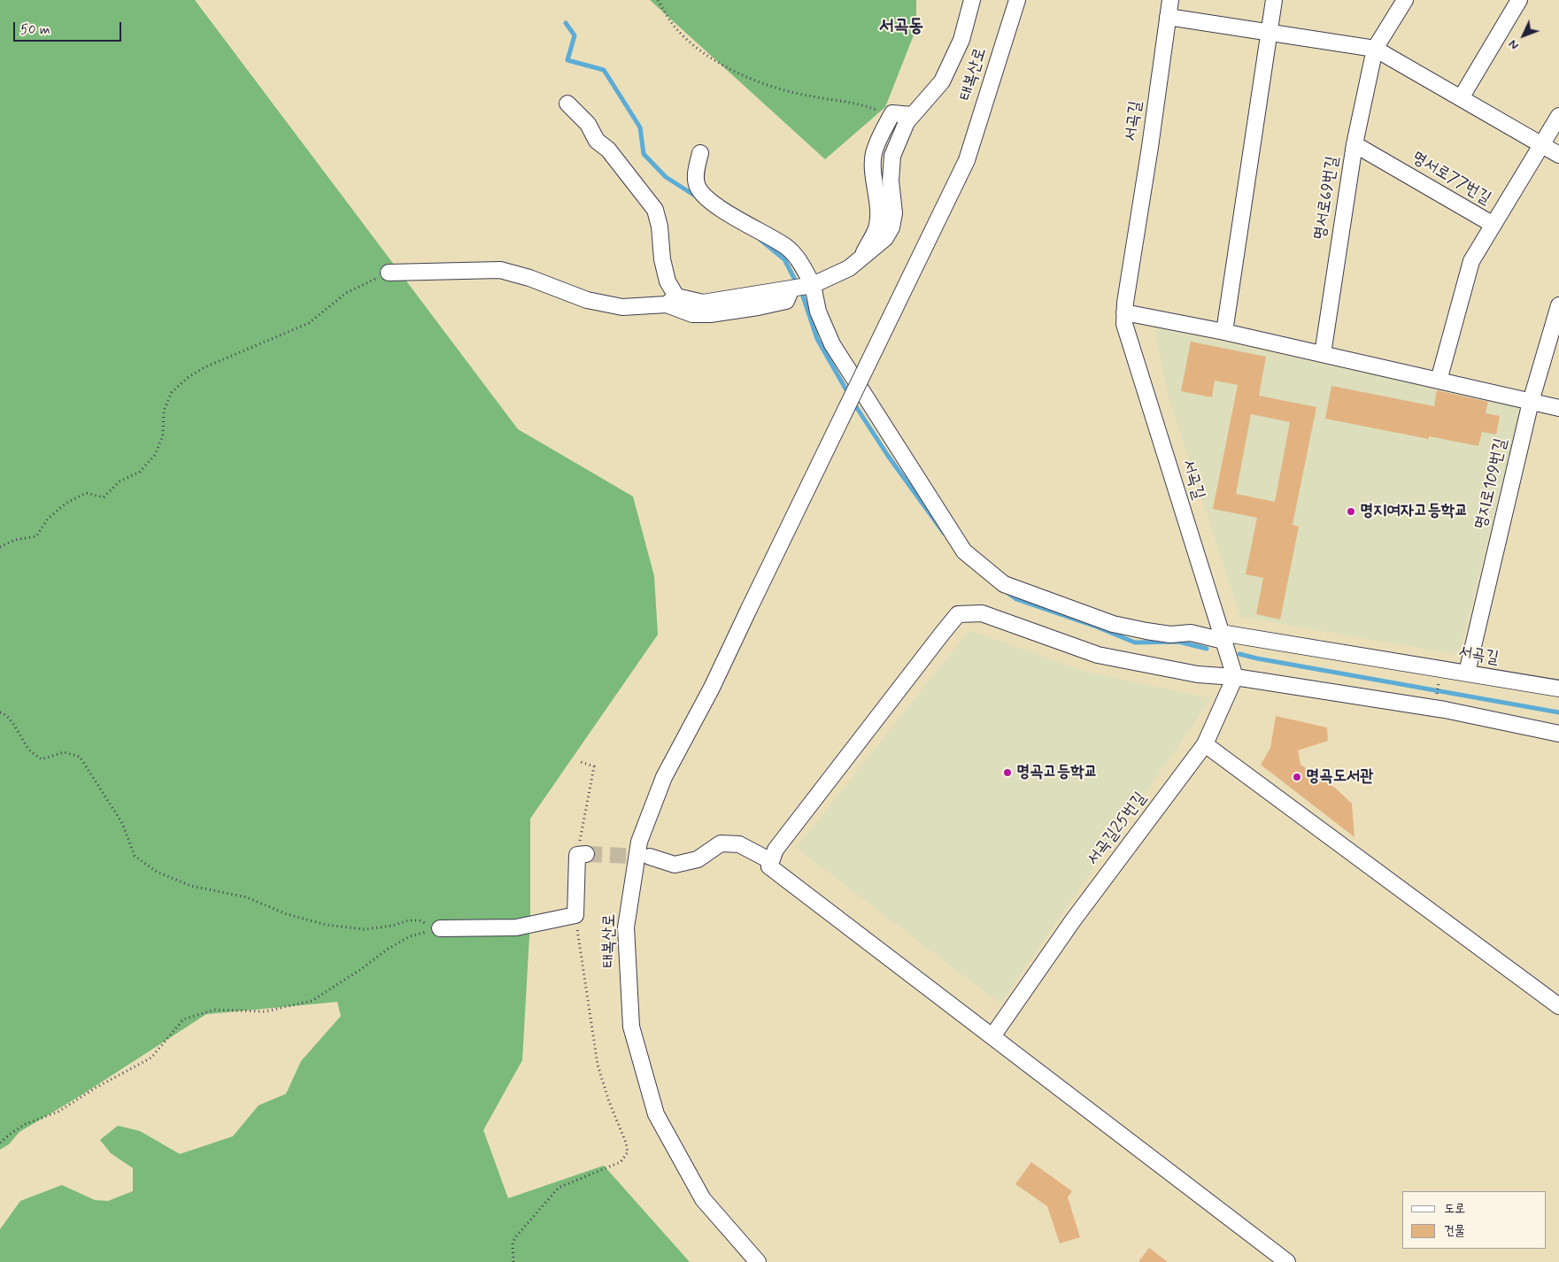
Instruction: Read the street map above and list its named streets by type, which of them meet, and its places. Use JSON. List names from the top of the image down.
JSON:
{
  "streets": {
    "street": [
      "태복산로",
      "서곡길",
      "명서로77번길",
      "명서로69번길",
      "명지로109번길",
      "서곡길25번길"
    ]
  },
  "crossings": [
    ["서곡길", "명지로109번길"],
    ["명서로77번길", "명서로69번길"]
  ],
  "districts": ["서곡동"],
  "places": ["명지여자고등학교", "명곡고등학교", "명곡도서관"],
  "legend": ["도로", "건물"],
  "scale_bar": "50 m",
  "north": "bottom left"
}
